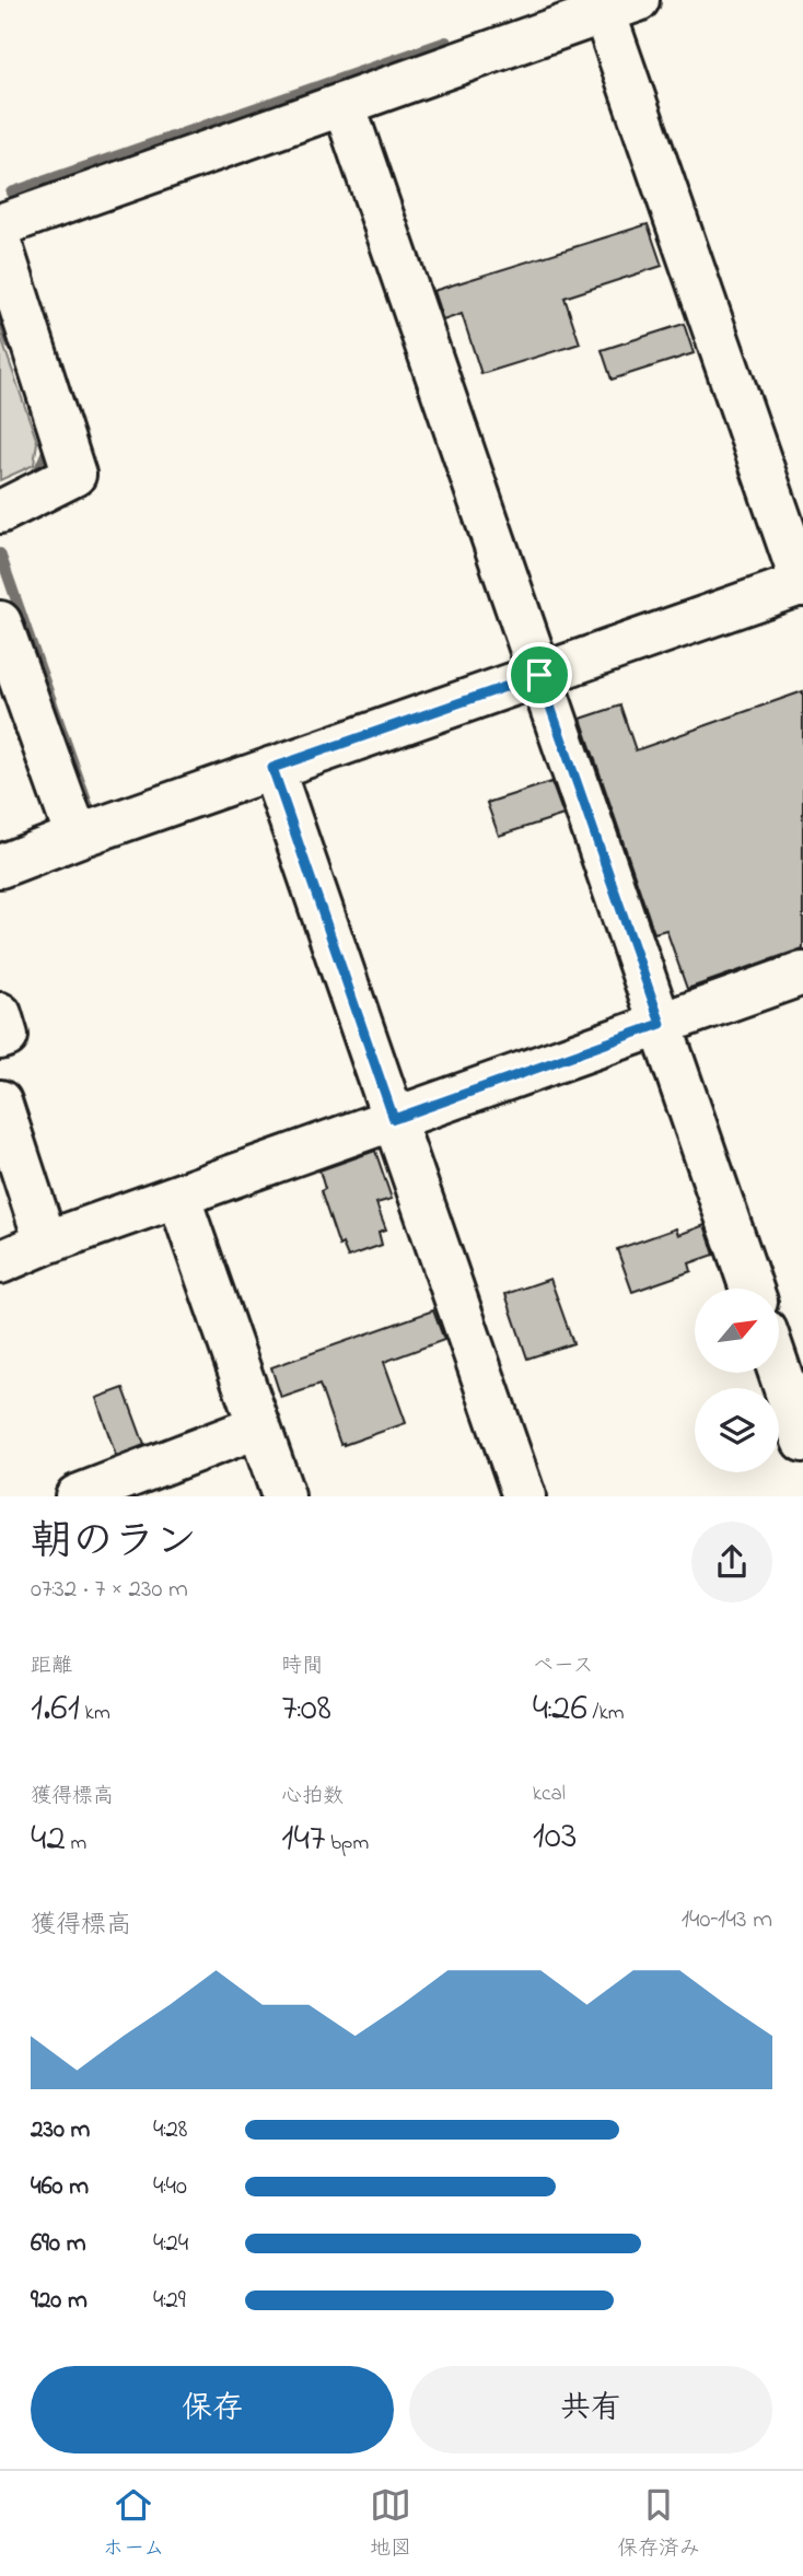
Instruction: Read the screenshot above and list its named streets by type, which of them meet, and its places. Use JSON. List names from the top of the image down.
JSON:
{
  "north": "top right",
  "page": {
    "heading": ["朝のラン", "07:32 · 7 × 230 m"],
    "stats": [
      ["距離", "1.61 km"],
      ["時間", "7:08"],
      ["ペース", "4:26 /km"],
      ["獲得標高", "42 m"],
      ["心拍数", "147 bpm"],
      ["kcal", "103"]
    ],
    "chart": ["獲得標高", "140–143 m"],
    "list": [
      {
        "name": "230 m",
        "note": "4:28"
      },
      {
        "name": "460 m",
        "note": "4:40"
      },
      {
        "name": "690 m",
        "note": "4:24"
      },
      {
        "name": "920 m",
        "note": "4:29"
      }
    ],
    "buttons": ["保存", "共有"],
    "tabs": ["ホーム", "地図", "保存済み"]
  }
}
